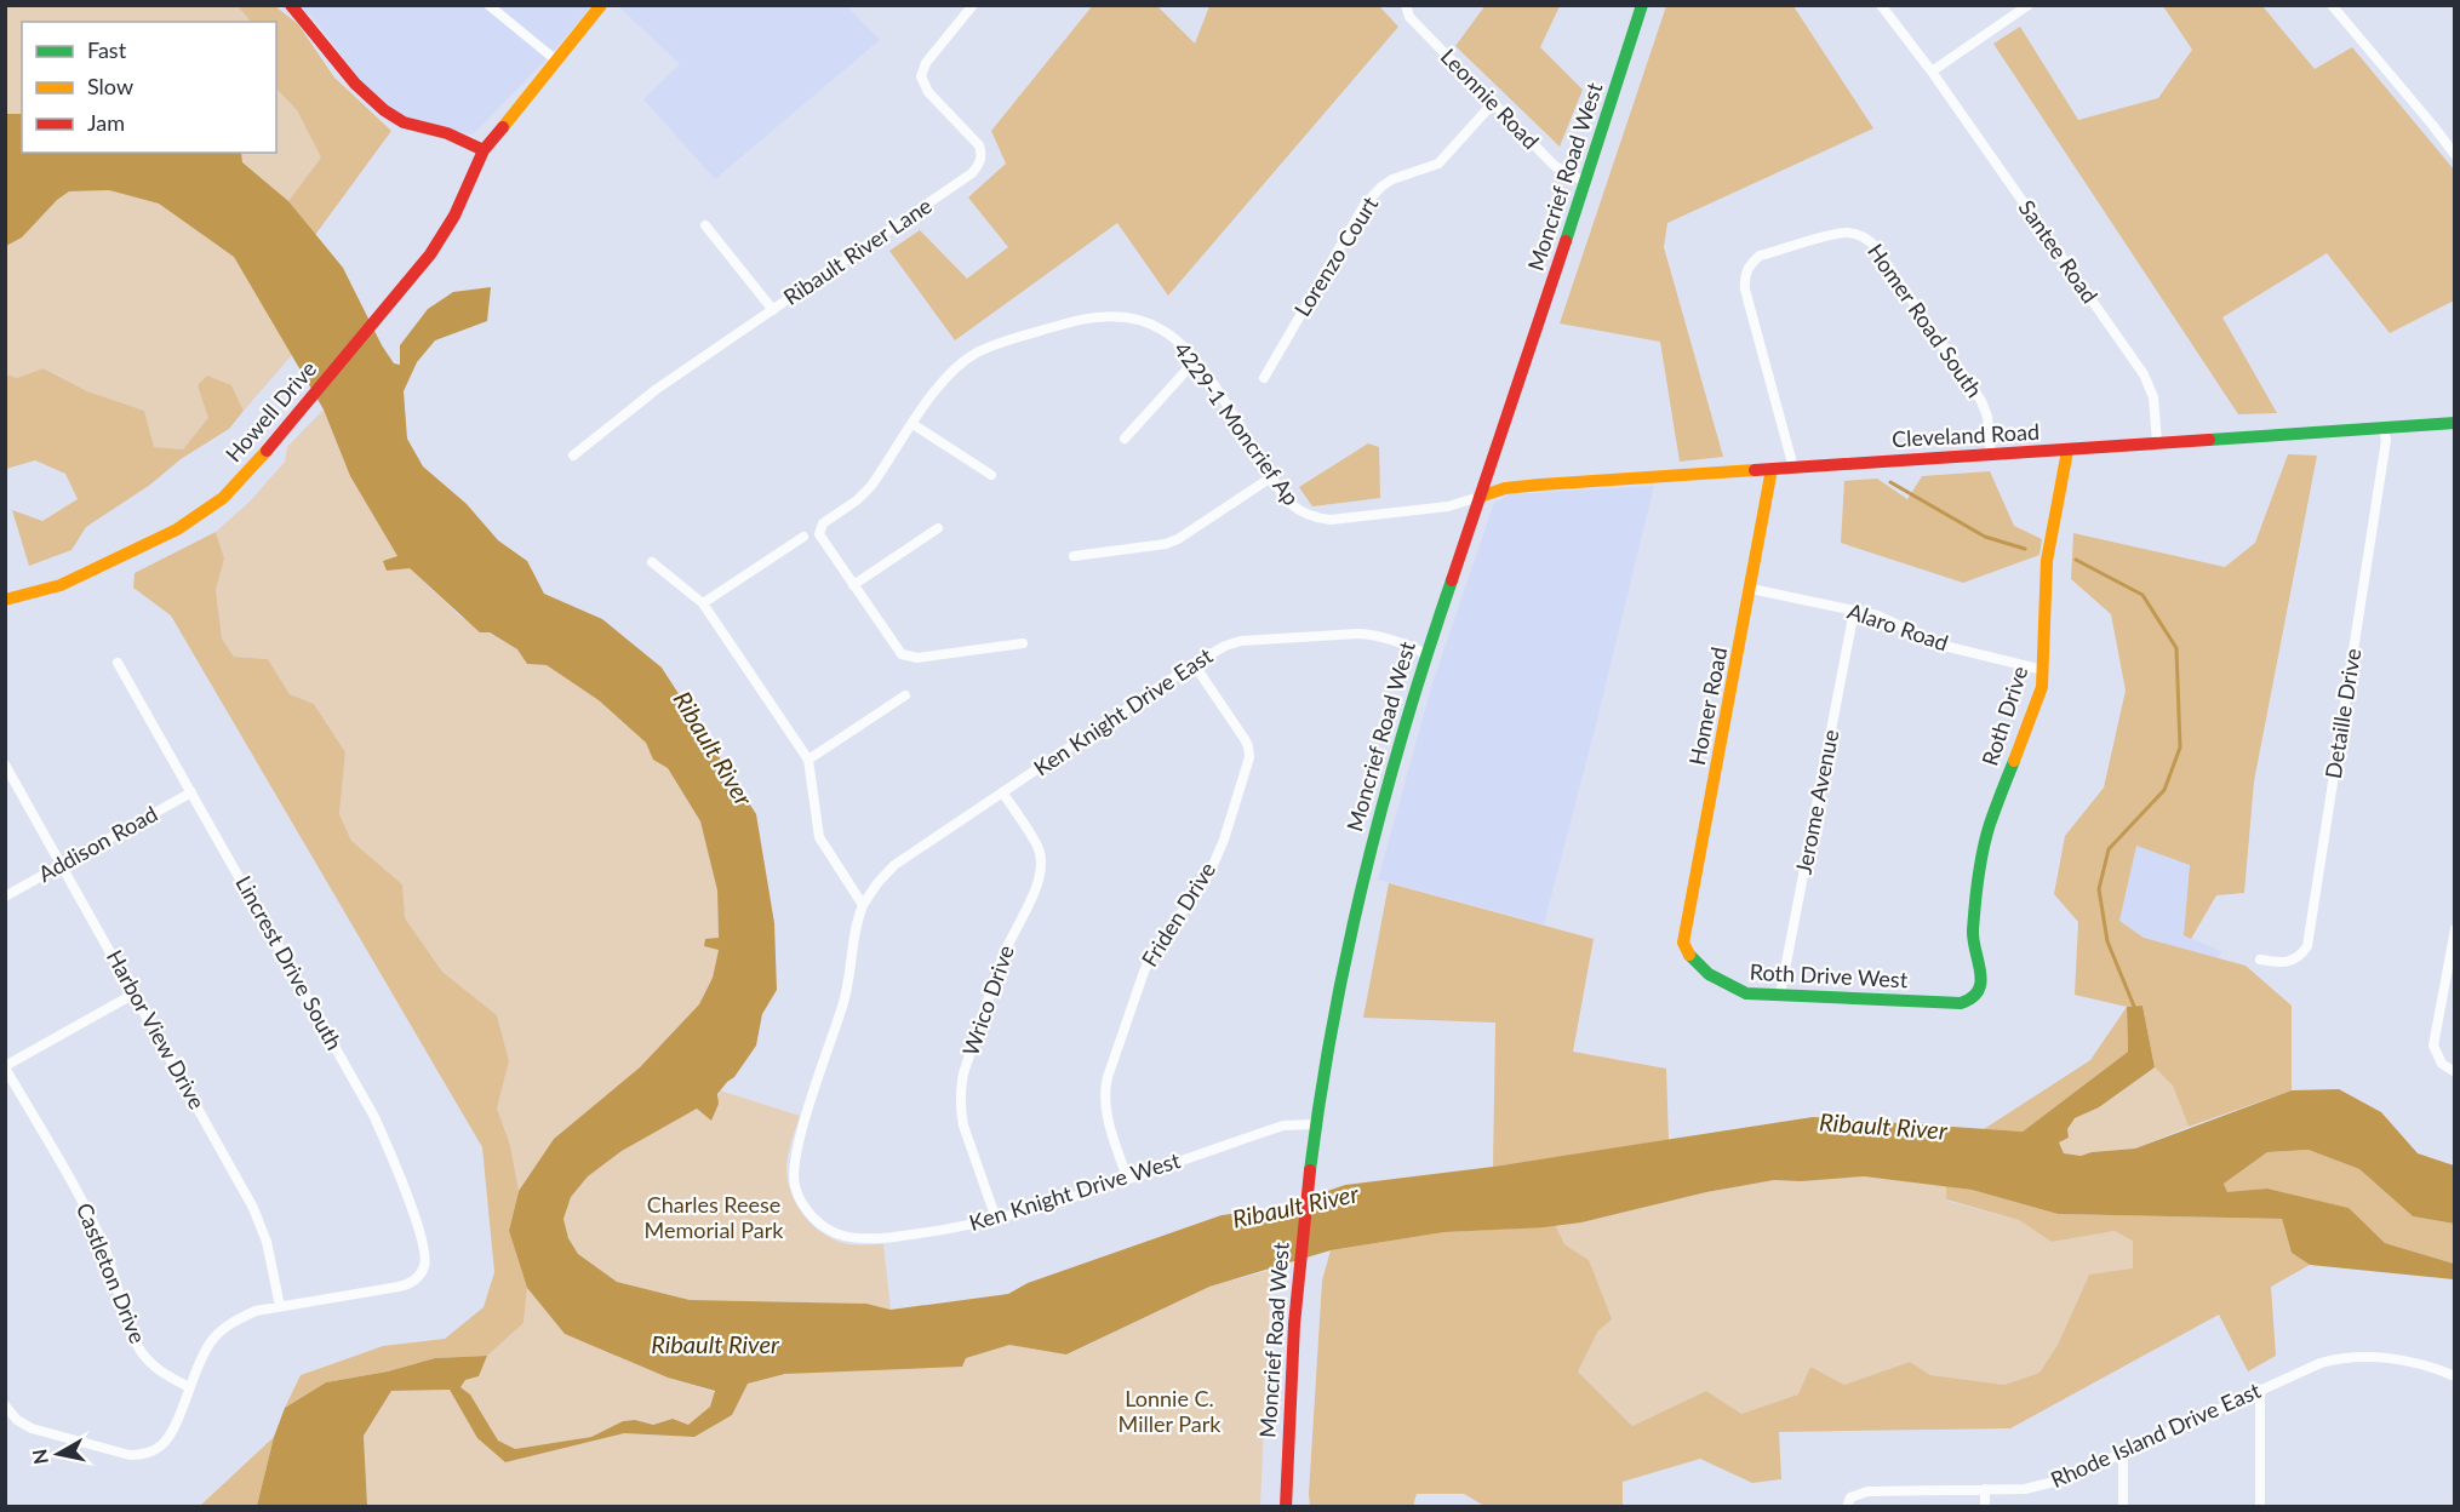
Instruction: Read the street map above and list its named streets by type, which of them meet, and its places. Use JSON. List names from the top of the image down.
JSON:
{
  "streets": {
    "street": [
      "Leonnie Road",
      "Moncrief Road West",
      "Ribault River Lane",
      "Santee Road",
      "Lorenzo Court",
      "Homer Road South",
      "Howell Drive",
      "4229-1 Moncrief Ap",
      "Cleveland Road",
      "Alaro Road",
      "Homer Road",
      "Ken Knight Drive East",
      "Detaille Drive",
      "Roth Drive",
      "Jerome Avenue",
      "Addison Road",
      "Friden Drive",
      "Lincrest Drive South",
      "Roth Drive West",
      "Wrico Drive",
      "Harbor View Drive",
      "Ken Knight Drive West",
      "Castleton Drive",
      "Rhode Island Drive East"
    ]
  },
  "crossings": [
    ["Leonnie Road", "Moncrief Road West"],
    ["Leonnie Road", "Lorenzo Court"],
    ["Moncrief Road West", "4229-1 Moncrief Ap"],
    ["Moncrief Road West", "Cleveland Road"],
    ["Moncrief Road West", "Ken Knight Drive East"],
    ["Moncrief Road West", "Ken Knight Drive West"],
    ["Santee Road", "Cleveland Road"],
    ["Homer Road South", "Cleveland Road"],
    ["4229-1 Moncrief Ap", "Cleveland Road"],
    ["Cleveland Road", "Homer Road"],
    ["Cleveland Road", "Detaille Drive"],
    ["Cleveland Road", "Roth Drive"],
    ["Alaro Road", "Homer Road"],
    ["Alaro Road", "Roth Drive"],
    ["Alaro Road", "Jerome Avenue"],
    ["Homer Road", "Roth Drive West"],
    ["Ken Knight Drive East", "Friden Drive"],
    ["Ken Knight Drive East", "Wrico Drive"],
    ["Ken Knight Drive East", "Ken Knight Drive West"],
    ["Roth Drive", "Roth Drive West"],
    ["Jerome Avenue", "Roth Drive West"],
    ["Addison Road", "Lincrest Drive South"],
    ["Addison Road", "Harbor View Drive"],
    ["Friden Drive", "Ken Knight Drive West"],
    ["Lincrest Drive South", "Harbor View Drive"],
    ["Wrico Drive", "Ken Knight Drive West"]
  ],
  "water": ["Ribault River"],
  "parks": ["Charles Reese Memorial Park", "Lonnie C. Miller Park"],
  "legend": ["Fast", "Slow", "Jam"],
  "north": "left"
}
